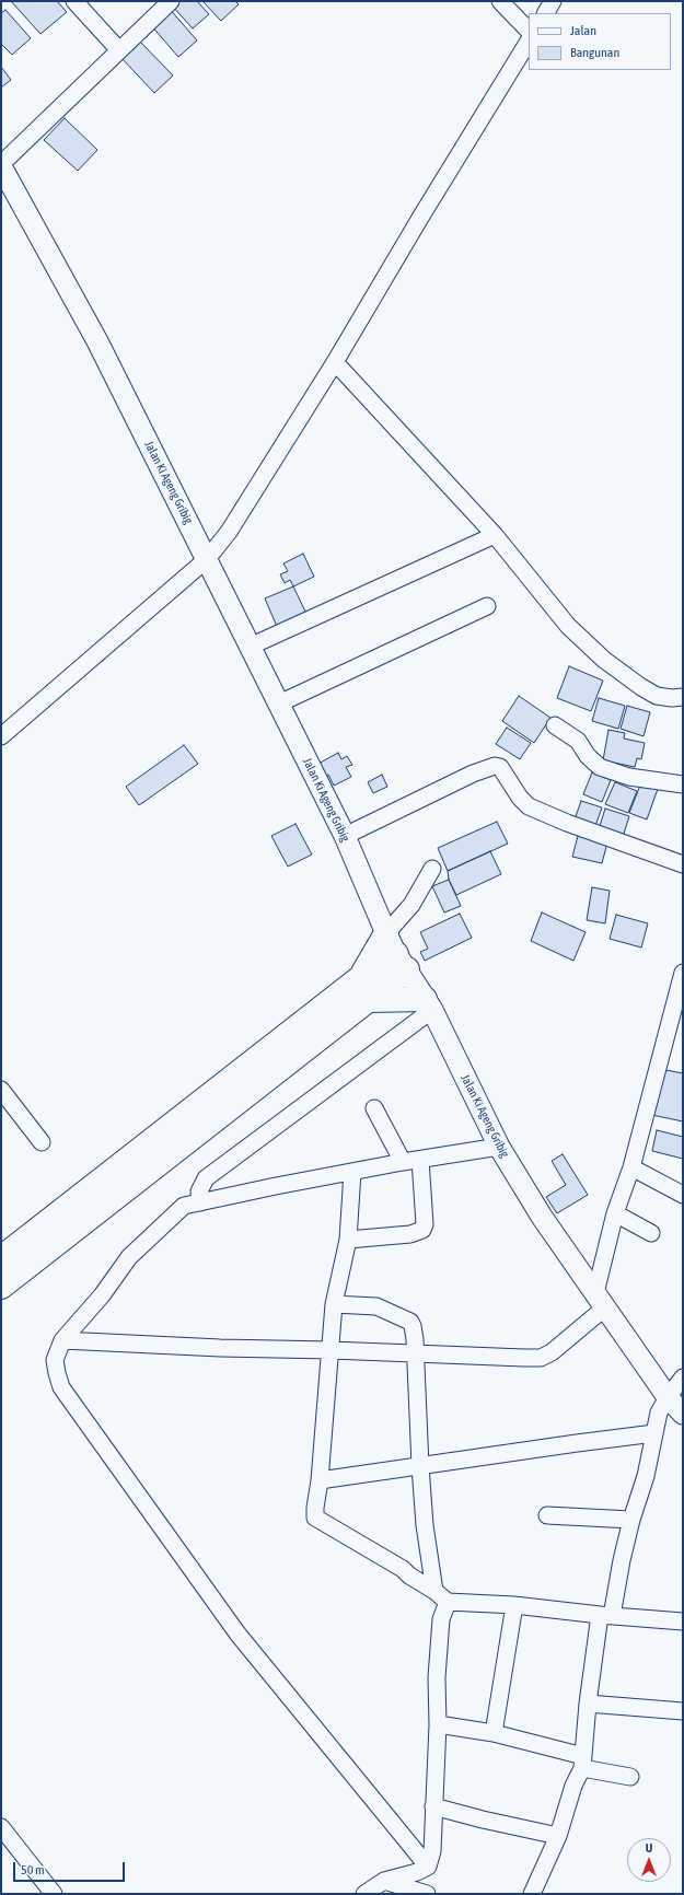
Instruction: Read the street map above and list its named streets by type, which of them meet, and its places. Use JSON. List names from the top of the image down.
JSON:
{
  "streets": {
    "main road": ["Jalan Ki Ageng Gribig"]
  },
  "legend": ["Jalan", "Bangunan"],
  "scale_bar": "50 m",
  "north": "top"
}
